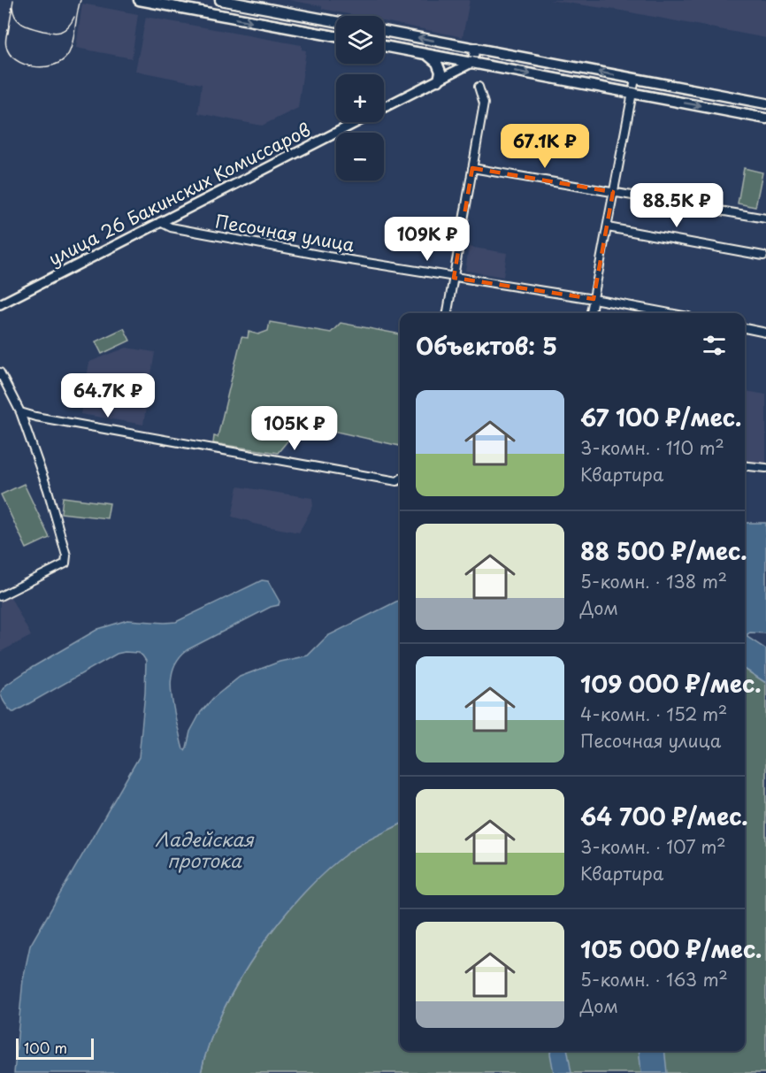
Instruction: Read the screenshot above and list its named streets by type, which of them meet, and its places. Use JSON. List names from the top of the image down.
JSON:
{
  "streets": {
    "main road": ["улица 26 Бакинских Комиссаров"],
    "street": ["Песочная улица"]
  },
  "crossings": [
    ["улица 26 Бакинских Комиссаров", "Песочная улица"]
  ],
  "water": ["Ладейская протока"],
  "scale_bar": "100 m",
  "page": {
    "map_buttons": ["+", "−"],
    "price": [
      "67.1K ₽",
      "88.5K ₽",
      "109K ₽",
      "64.7K ₽",
      "105K ₽"
    ],
    "heading": "Объектов: 5",
    "list": [
      {
        "name": "67 100 ₽/мес.",
        "note": "3-комн. · 110 m² · Квартира"
      },
      {
        "name": "88 500 ₽/мес.",
        "note": "5-комн. · 138 m² · Дом"
      },
      {
        "name": "109 000 ₽/мес.",
        "note": "4-комн. · 152 m² · Песочная улица"
      },
      {
        "name": "64 700 ₽/мес.",
        "note": "3-комн. · 107 m² · Квартира"
      },
      {
        "name": "105 000 ₽/мес.",
        "note": "5-комн. · 163 m² · Дом"
      }
    ],
    "scale": "100 m"
  }
}
